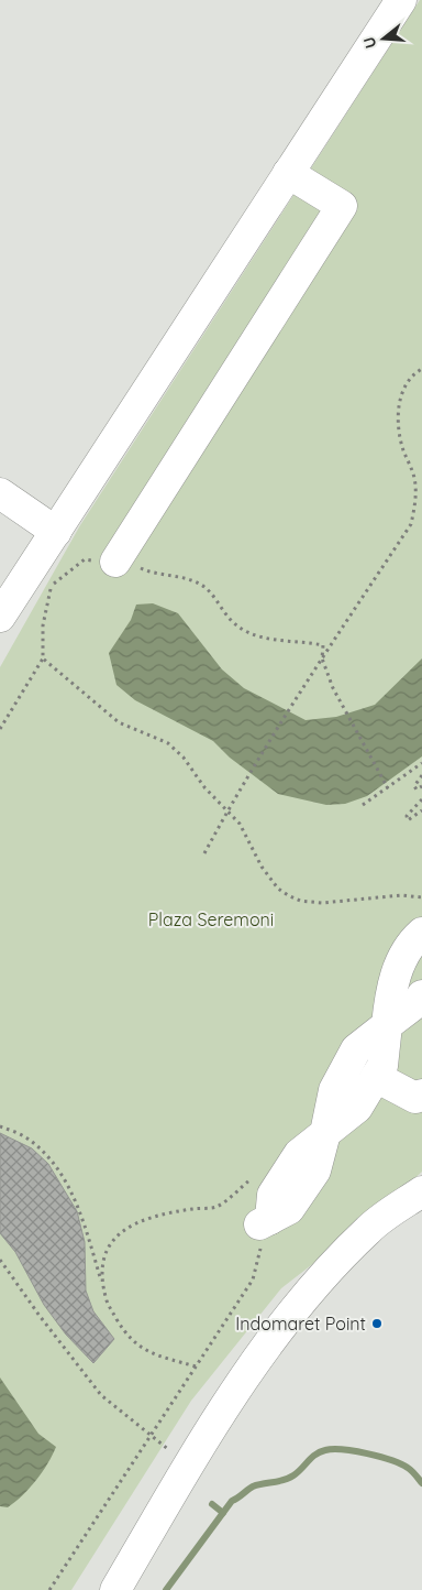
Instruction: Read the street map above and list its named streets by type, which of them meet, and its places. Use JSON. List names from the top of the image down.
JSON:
{
  "parks": ["Plaza Seremoni"],
  "places": ["Indomaret Point"],
  "north": "left"
}
